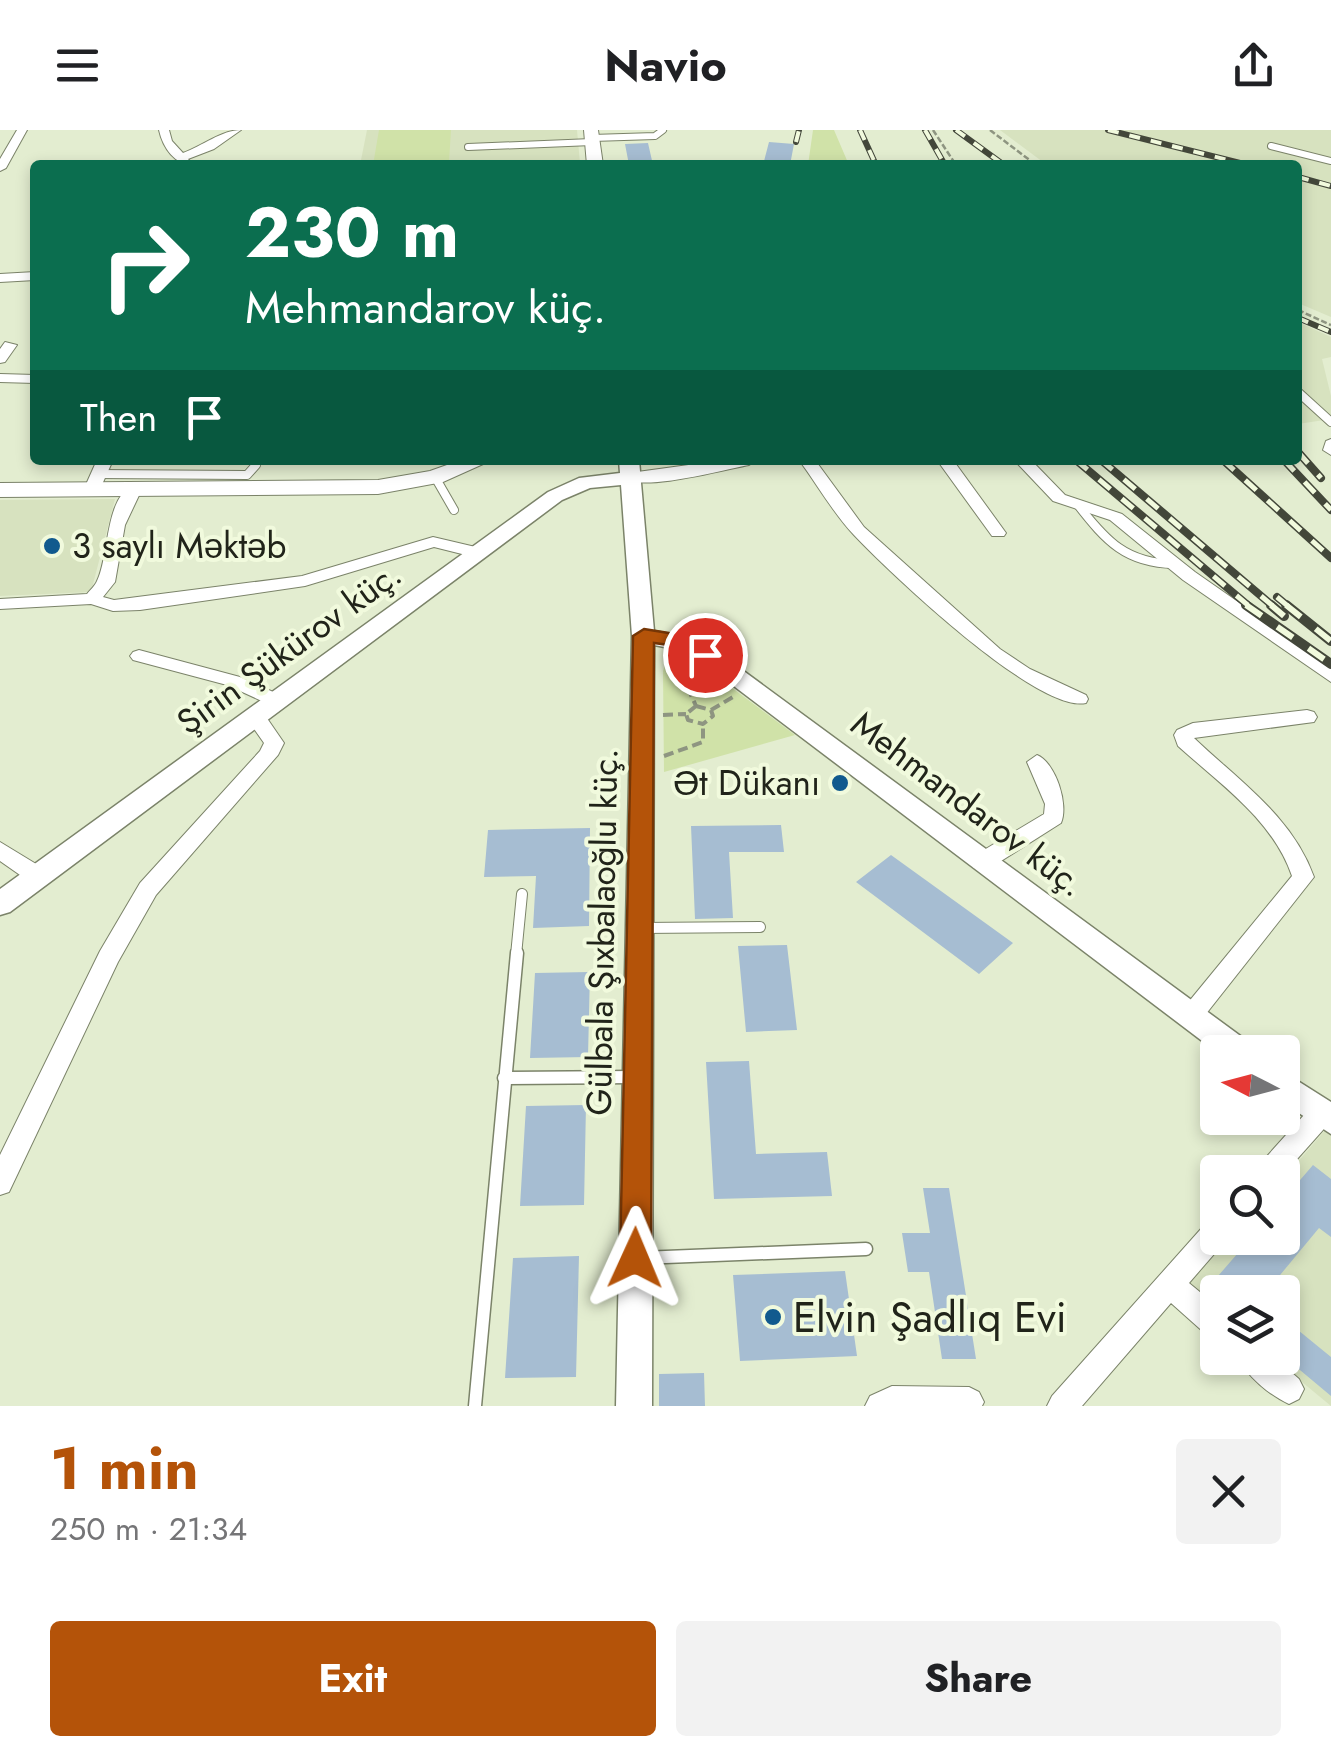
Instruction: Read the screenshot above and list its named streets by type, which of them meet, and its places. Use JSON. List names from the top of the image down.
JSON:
{
  "streets": {
    "street": ["Şirin Şükürov küç.", "Mehmandarov küç.", "Gülbala Şıxbalaoğlu küç."]
  },
  "crossings": [
    ["Şirin Şükürov küç.", "Gülbala Şıxbalaoğlu küç."],
    ["Mehmandarov küç.", "Gülbala Şıxbalaoğlu küç."]
  ],
  "places": ["3 saylı Məktəb", "Ət Dükanı", "Elvin Şadlıq Evi"],
  "north": "left",
  "page": {
    "header": "Navio",
    "turn": ["230 m", "Mehmandarov küç."],
    "then": "Then",
    "heading": ["1 min", "250 m · 21:34"],
    "buttons": ["Exit", "Share"]
  }
}
